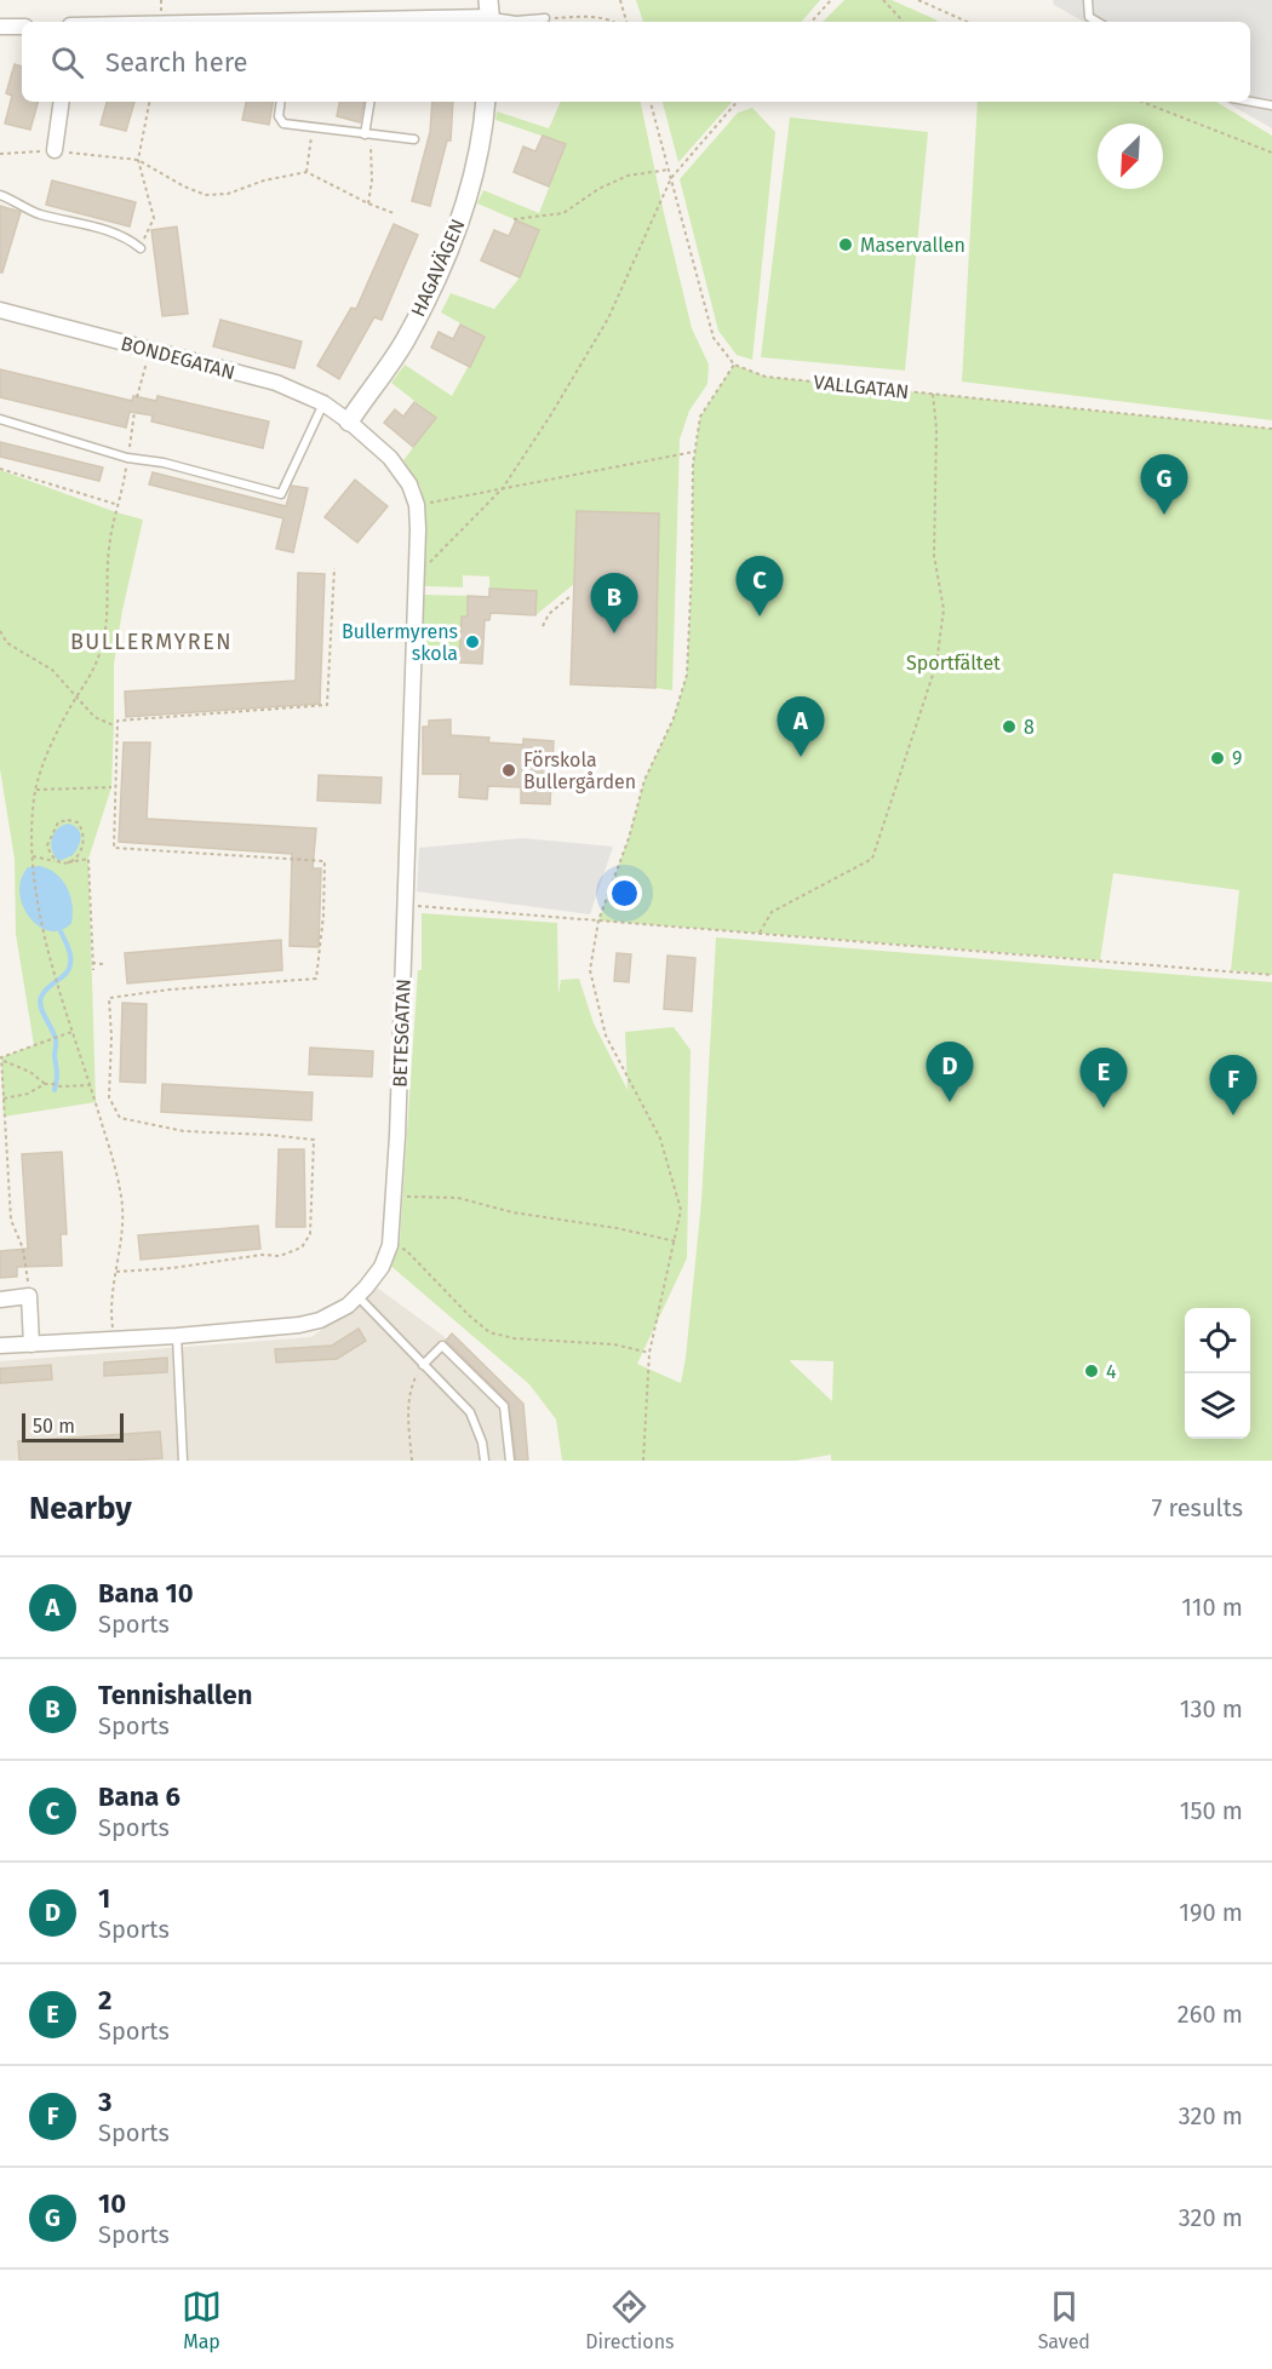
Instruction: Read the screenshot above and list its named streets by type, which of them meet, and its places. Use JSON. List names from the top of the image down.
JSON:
{
  "streets": {
    "street": ["HAGAVÄGEN", "BONDEGATAN", "BETESGATAN"],
    "path": ["VALLGATAN"]
  },
  "crossings": [
    ["HAGAVÄGEN", "BONDEGATAN"],
    ["HAGAVÄGEN", "BETESGATAN"],
    ["BONDEGATAN", "BETESGATAN"]
  ],
  "districts": ["BULLERMYREN"],
  "parks": ["Sportfältet"],
  "places": [
    "Maservallen",
    "Bullermyrens skola",
    "8",
    "9",
    "Förskola Bullergården",
    "4"
  ],
  "scale_bar": "50 m",
  "north": "bottom left",
  "page": {
    "search": "Search here",
    "pins": [
      "G",
      "C",
      "B",
      "A",
      "D",
      "E",
      "F"
    ],
    "scale": "50 m",
    "heading": ["Nearby", "7 results"],
    "list": [
      {
        "mark": "A",
        "name": "Bana 10",
        "note": "Sports",
        "value": "110 m"
      },
      {
        "mark": "B",
        "name": "Tennishallen",
        "note": "Sports",
        "value": "130 m"
      },
      {
        "mark": "C",
        "name": "Bana 6",
        "note": "Sports",
        "value": "150 m"
      },
      {
        "mark": "D",
        "name": "1",
        "note": "Sports",
        "value": "190 m"
      },
      {
        "mark": "E",
        "name": "2",
        "note": "Sports",
        "value": "260 m"
      },
      {
        "mark": "F",
        "name": "3",
        "note": "Sports",
        "value": "320 m"
      },
      {
        "mark": "G",
        "name": "10",
        "note": "Sports",
        "value": "320 m"
      }
    ],
    "nav": ["Map", "Directions", "Saved"]
  }
}
